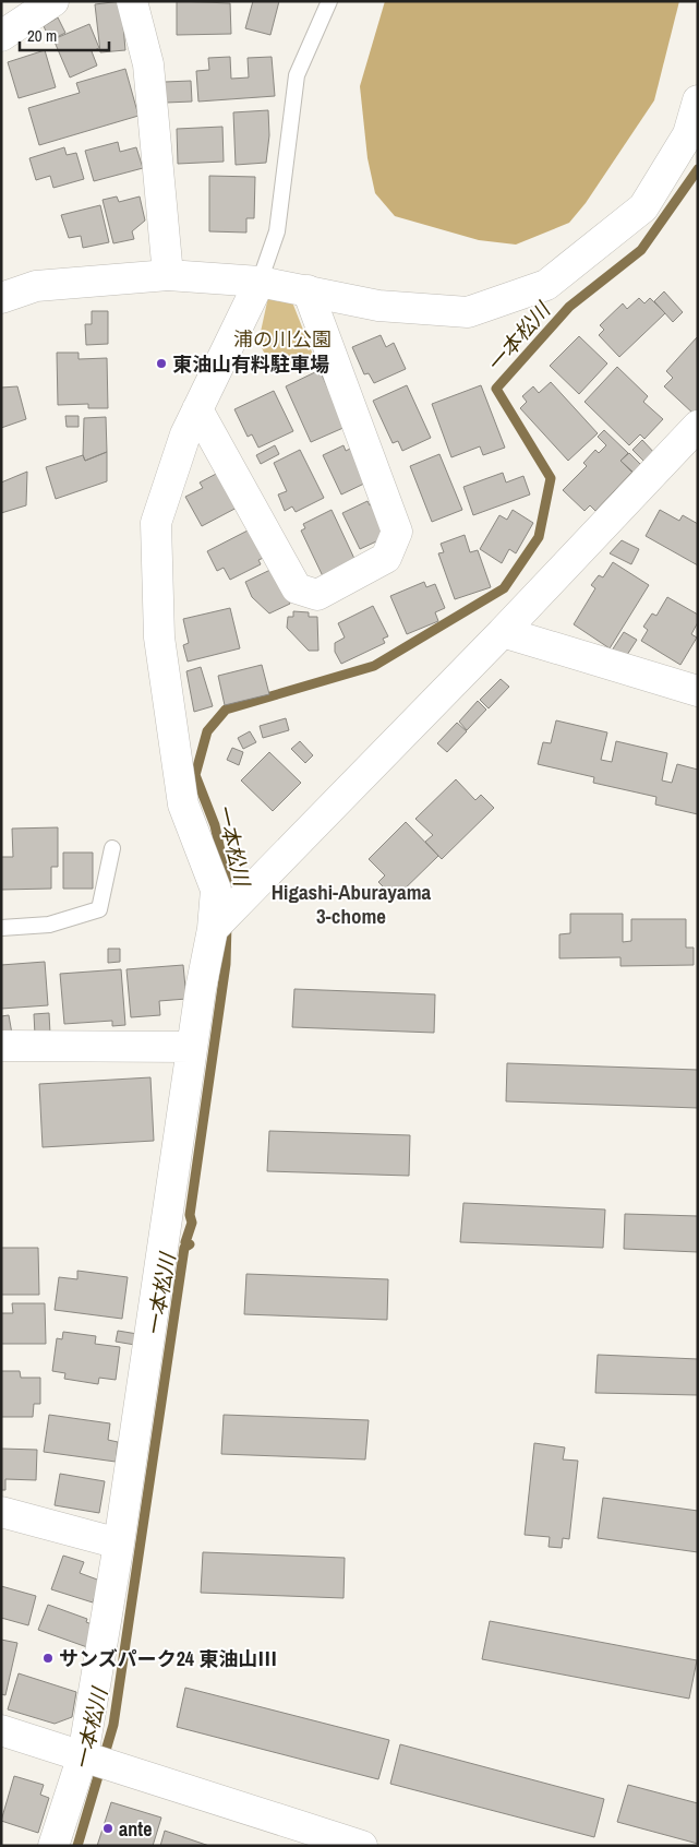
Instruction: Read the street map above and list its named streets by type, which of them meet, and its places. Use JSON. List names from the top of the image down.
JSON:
{
  "districts": ["Higashi-Aburayama 3-chome"],
  "water": ["一本松川"],
  "parks": ["浦の川公園"],
  "places": ["東油山有料駐車場", "サンズパーク24 東油山Ⅲ", "ante"],
  "scale_bar": "20 m"
}
